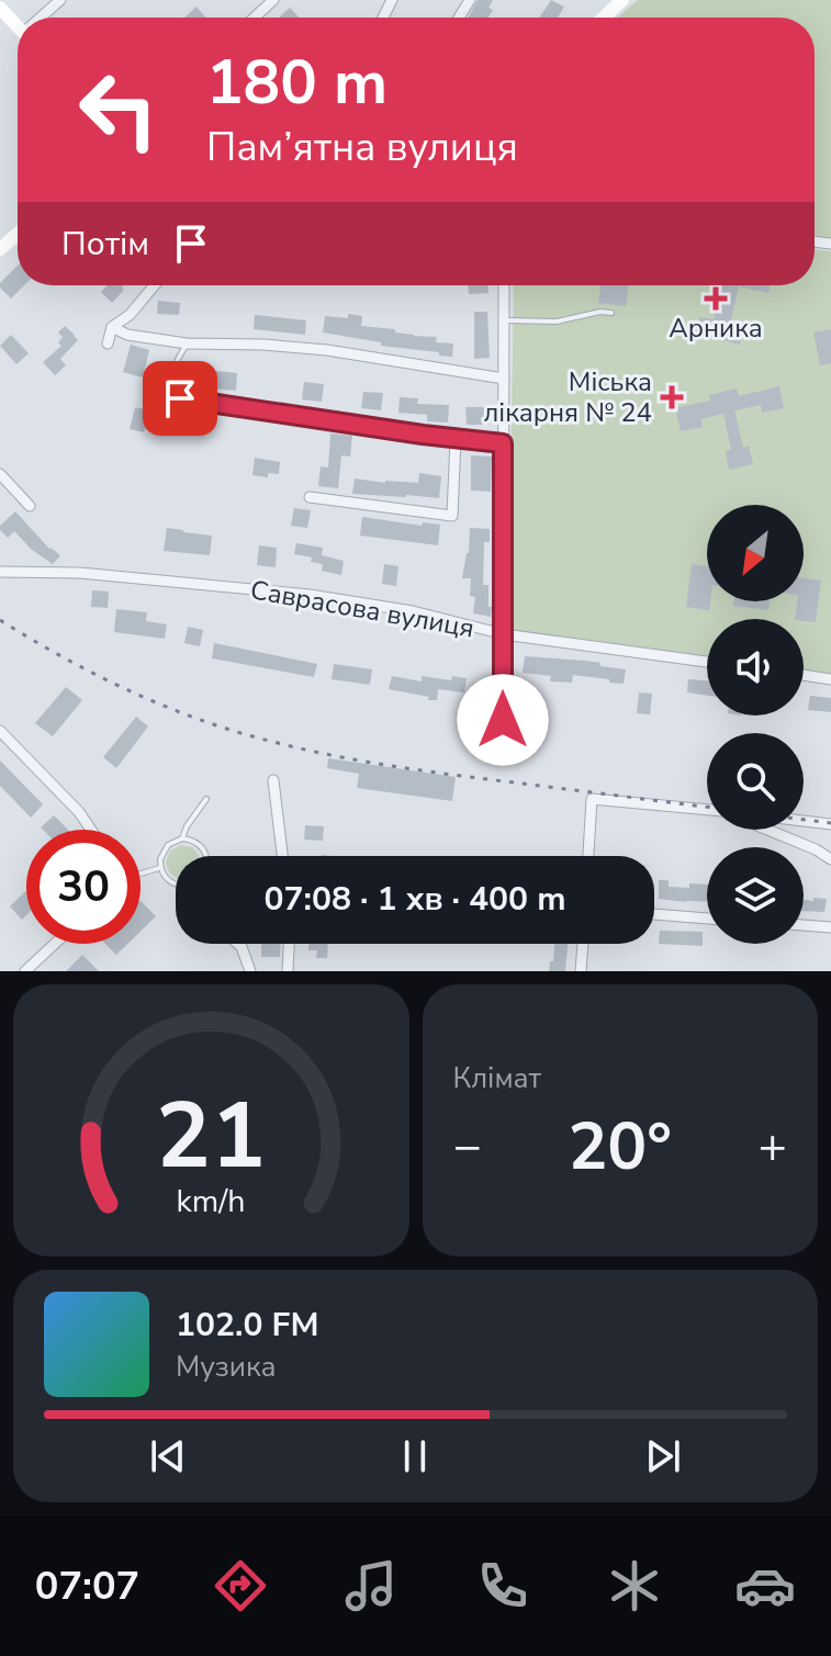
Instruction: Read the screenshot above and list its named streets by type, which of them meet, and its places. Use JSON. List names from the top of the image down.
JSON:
{
  "streets": {
    "street": ["Саврасова вулиця"]
  },
  "places": {
    "health": ["Арника", "Міська лікарня № 24"]
  },
  "north": "bottom left",
  "page": {
    "turn": ["180 m", "Пам’ятна вулиця"],
    "then": "Потім",
    "limit": "30",
    "trip": "07:08 · 1 хв · 400 m",
    "tile": "Клімат",
    "heat": ["−", "20°", "+"],
    "song": ["102.0 FM", "Музика"],
    "tabs": "07:07",
    "gauge": ["21", "km/h"]
  }
}
